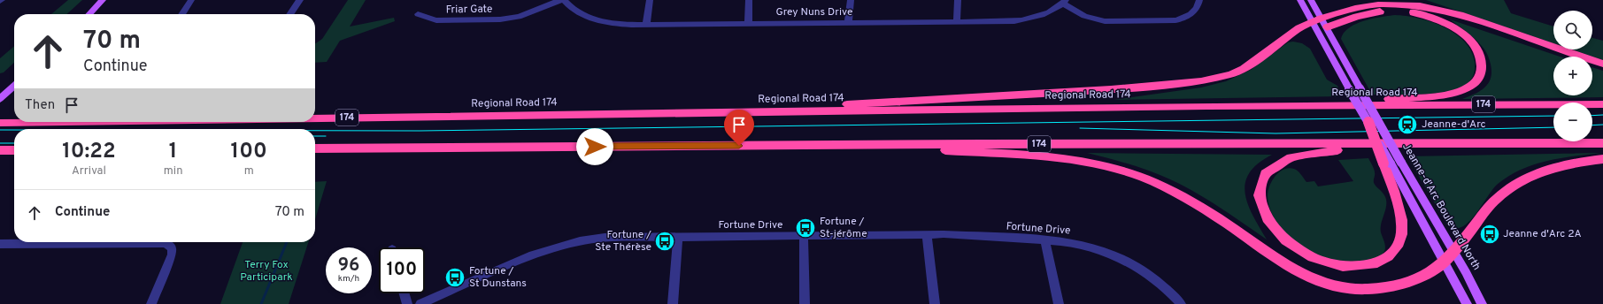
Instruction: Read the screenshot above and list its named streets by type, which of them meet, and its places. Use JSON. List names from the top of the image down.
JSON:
{
  "streets": {
    "highway": ["Regional Road 174", "174"],
    "main road": ["Jeanne-d'Arc Boulevard North"],
    "street": ["Friar Gate", "Grey Nuns Drive", "Fortune Drive"]
  },
  "parks": ["Terry Fox Participark"],
  "places": {
    "station": ["Jeanne-d'Arc"],
    "bus stop": [
      "Fortune / St-jérôme",
      "Jeanne d'Arc 2A",
      "Fortune / Ste Thérèse",
      "Fortune / St Dunstans"
    ]
  },
  "page": {
    "map_buttons": ["+", "−"],
    "turn": ["70 m", "Continue"],
    "then": "Then",
    "eta": [
      "10:22",
      "Arrival",
      "1",
      "min",
      "100",
      "m"
    ],
    "list": [
      {
        "name": "Continue",
        "value": "70 m"
      }
    ],
    "speed": "96 km/h",
    "limit": "100"
  }
}
